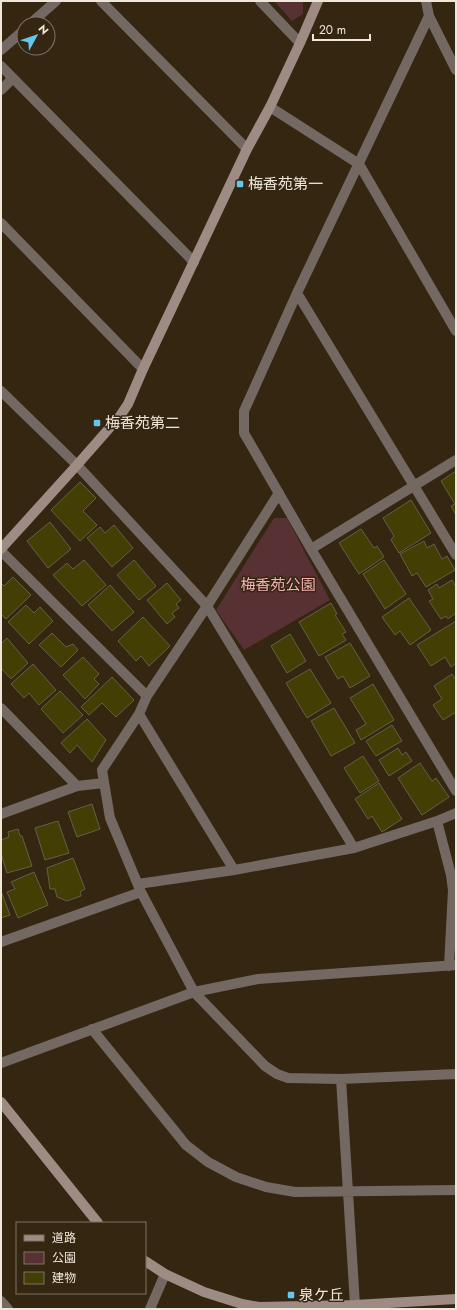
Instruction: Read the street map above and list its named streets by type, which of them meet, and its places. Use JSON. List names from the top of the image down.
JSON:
{
  "parks": ["梅香苑公園"],
  "places": {
    "transit": ["梅香苑第一", "梅香苑第二", "泉ケ丘"]
  },
  "legend": ["道路", "公園", "建物"],
  "scale_bar": "20 m",
  "north": "top right"
}
